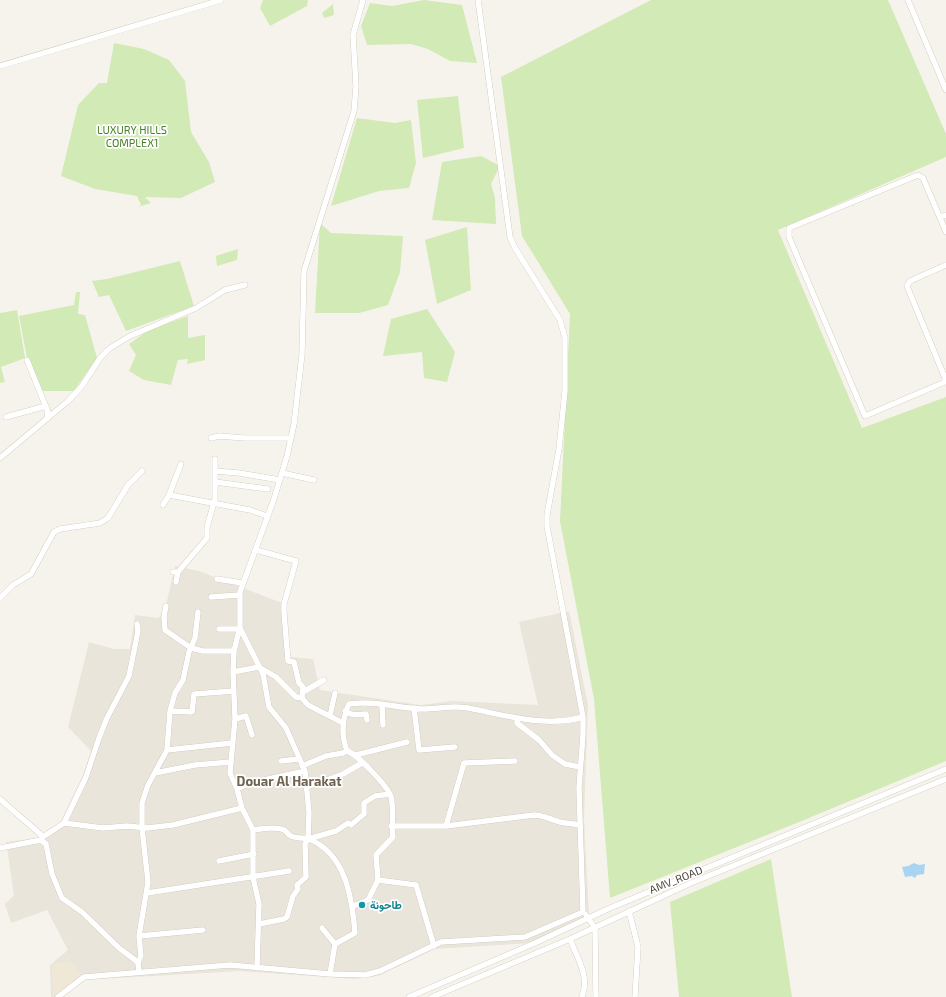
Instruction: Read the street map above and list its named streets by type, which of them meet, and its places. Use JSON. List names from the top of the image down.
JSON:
{
  "streets": {
    "street": ["AMV_ROAD"]
  },
  "districts": ["Douar Al Harakat"],
  "parks": ["LUXURY HILLS COMPLEX1"],
  "places": ["طاحونة"]
}
